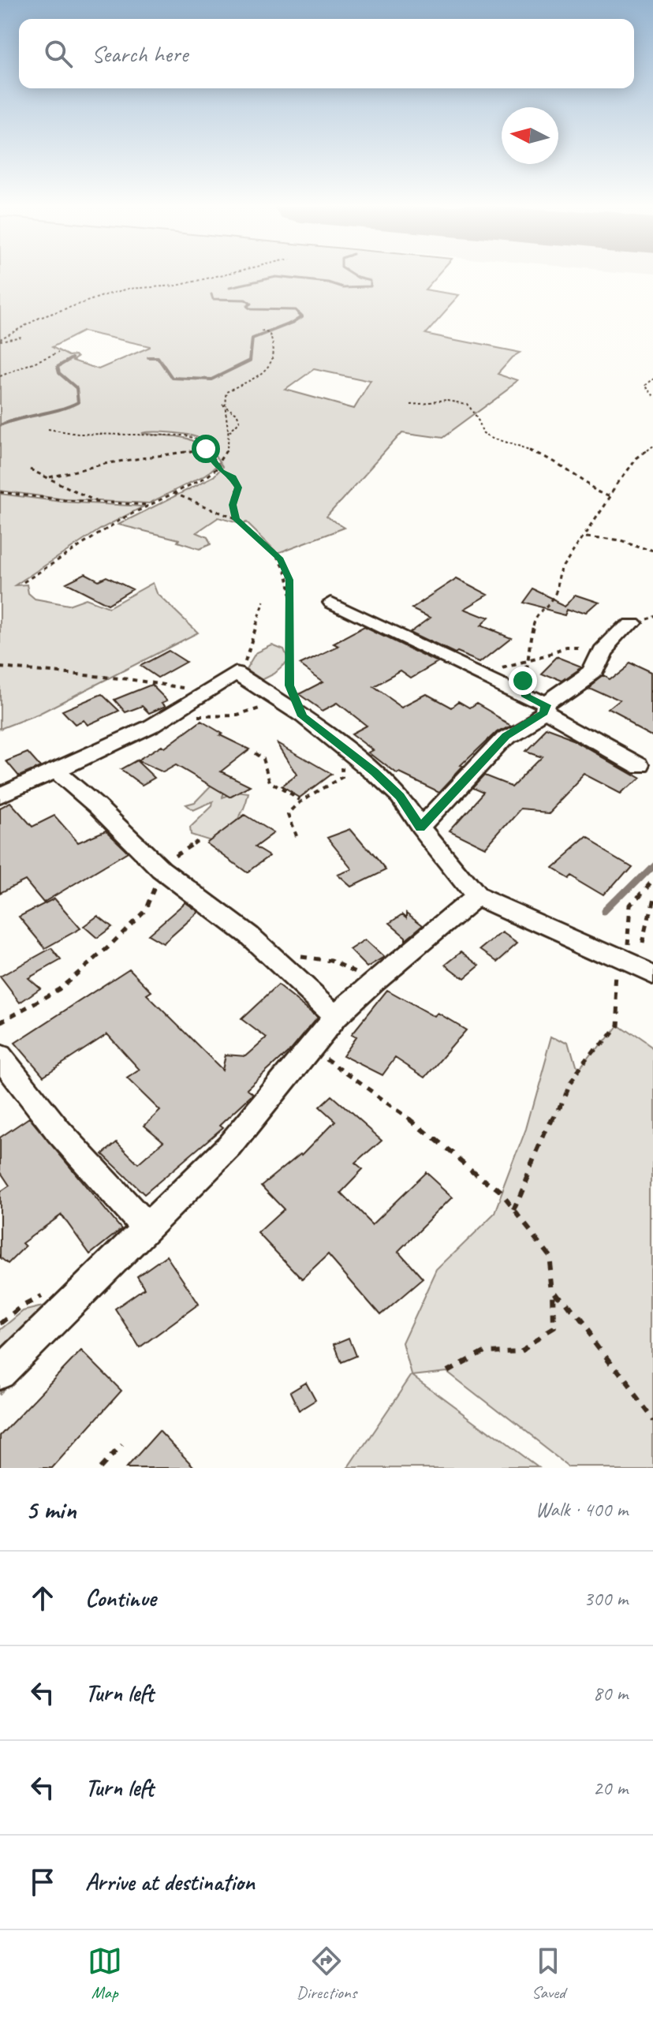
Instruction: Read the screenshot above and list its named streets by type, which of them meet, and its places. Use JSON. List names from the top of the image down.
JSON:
{
  "north": "left",
  "page": {
    "search": "Search here",
    "heading": ["5 min", "Walk · 400 m"],
    "list": [
      ["Continue", "300 m"],
      ["Turn left", "80 m"],
      ["Turn left", "20 m"],
      "Arrive at destination"
    ],
    "nav": ["Map", "Directions", "Saved"]
  }
}
